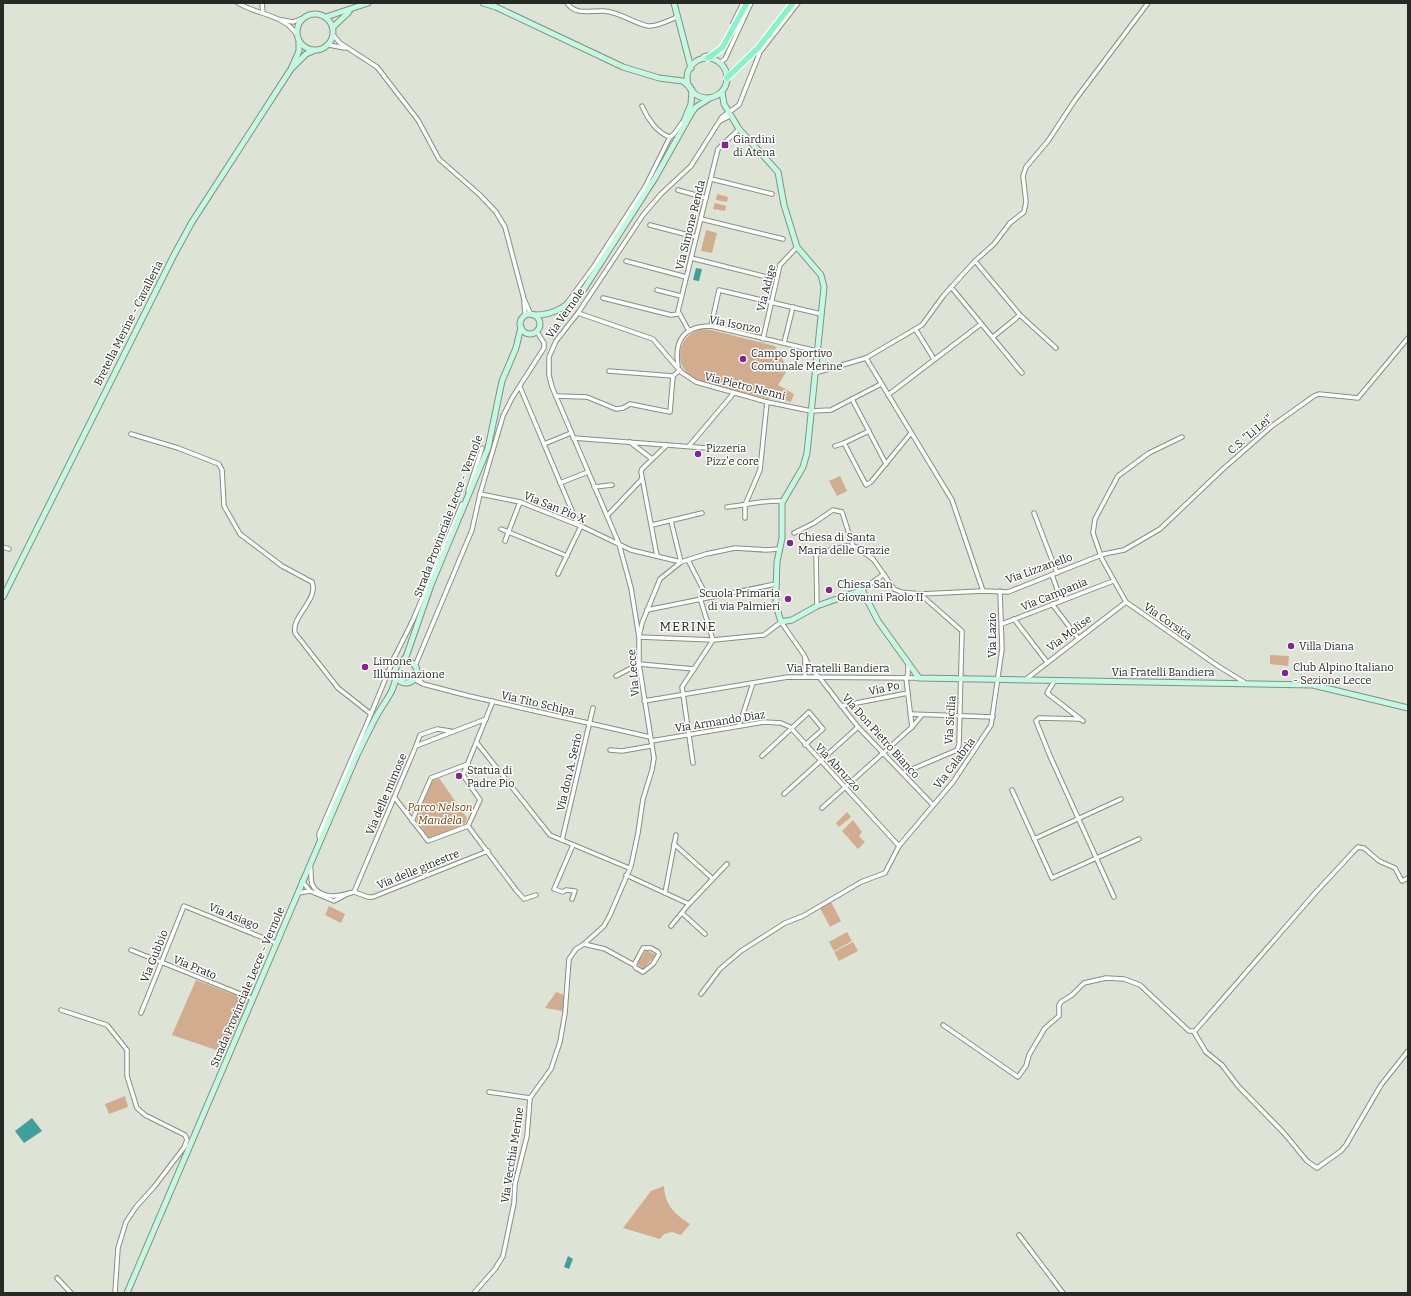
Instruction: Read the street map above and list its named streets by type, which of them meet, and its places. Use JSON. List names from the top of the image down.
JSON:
{
  "streets": {
    "street": [
      "Via Simone Renda",
      "Via Adige",
      "Via Vernole",
      "Bretella Merine - Cavalleria",
      "Via Isonzo",
      "Via Pietro Nenni",
      "C.S. \"Li Lei\"",
      "Via San Pio X",
      "Strada Provinciale Lecce - Vernole",
      "Via Lizzanello",
      "Via Campania",
      "Via Corsica",
      "Via Molise",
      "Via Lazio",
      "Via Fratelli Bandiera",
      "Via Lecce",
      "Via Po",
      "Via Tito Schipa",
      "Via Sicilia",
      "Via Armando Diaz",
      "Via Don Pietro Bianco",
      "Via Calabria",
      "Via Abruzzo",
      "Via don A. Serio",
      "Via delle mimose",
      "Via delle ginestre",
      "Via Asiago",
      "Via Gubbio",
      "Via Prato",
      "Via Vecchia Merine"
    ]
  },
  "crossings": [
    ["Via Adige", "Via Isonzo"],
    ["Via Vernole", "Via Pietro Nenni"],
    ["Via Vernole", "Via San Pio X"],
    ["Via Vernole", "Via Lecce"],
    ["C.S. \"Li Lei\"", "Via Lizzanello"],
    ["C.S. \"Li Lei\"", "Via Corsica"],
    ["Strada Provinciale Lecce - Vernole", "Via Tito Schipa"],
    ["Strada Provinciale Lecce - Vernole", "Via Asiago"],
    ["Strada Provinciale Lecce - Vernole", "Via Prato"],
    ["Via Lizzanello", "Via Corsica"],
    ["Via Lizzanello", "Via Lazio"],
    ["Via Lizzanello", "Via Sicilia"],
    ["Via Campania", "Via Corsica"],
    ["Via Campania", "Via Lazio"],
    ["Via Corsica", "Via Molise"],
    ["Via Corsica", "Via Fratelli Bandiera"],
    ["Via Molise", "Via Fratelli Bandiera"],
    ["Via Lazio", "Via Fratelli Bandiera"],
    ["Via Lazio", "Via Calabria"],
    ["Via Fratelli Bandiera", "Via Lecce"],
    ["Via Fratelli Bandiera", "Via Sicilia"],
    ["Via Fratelli Bandiera", "Via Don Pietro Bianco"],
    ["Via Fratelli Bandiera", "Via Calabria"],
    ["Via Lecce", "Via Tito Schipa"],
    ["Via Lecce", "Via Armando Diaz"],
    ["Via Lecce", "Via Vecchia Merine"],
    ["Via Po", "Via Don Pietro Bianco"],
    ["Via Tito Schipa", "Via Armando Diaz"],
    ["Via Tito Schipa", "Via don A. Serio"],
    ["Via Sicilia", "Via Don Pietro Bianco"],
    ["Via Armando Diaz", "Via Abruzzo"],
    ["Via Don Pietro Bianco", "Via Calabria"],
    ["Via Calabria", "Via Abruzzo"],
    ["Via delle mimose", "Via delle ginestre"],
    ["Via Asiago", "Via Gubbio"],
    ["Via Gubbio", "Via Prato"]
  ],
  "districts": ["MERINE"],
  "parks": ["Parco Nelson Mandela"],
  "places": {
    "transit": ["Giardini di Atena"],
    "other": [
      "Campo Sportivo Comunale Merine",
      "Pizzeria Pizz'e core",
      "Chiesa di Santa Maria delle Grazie",
      "Chiesa San Giovanni Paolo II",
      "Scuola Primaria di via Palmieri",
      "Villa Diana",
      "Limone Illuminazione",
      "Club Alpino Italiano - Sezione Lecce",
      "Statua di Padre Pio"
    ]
  }
}
